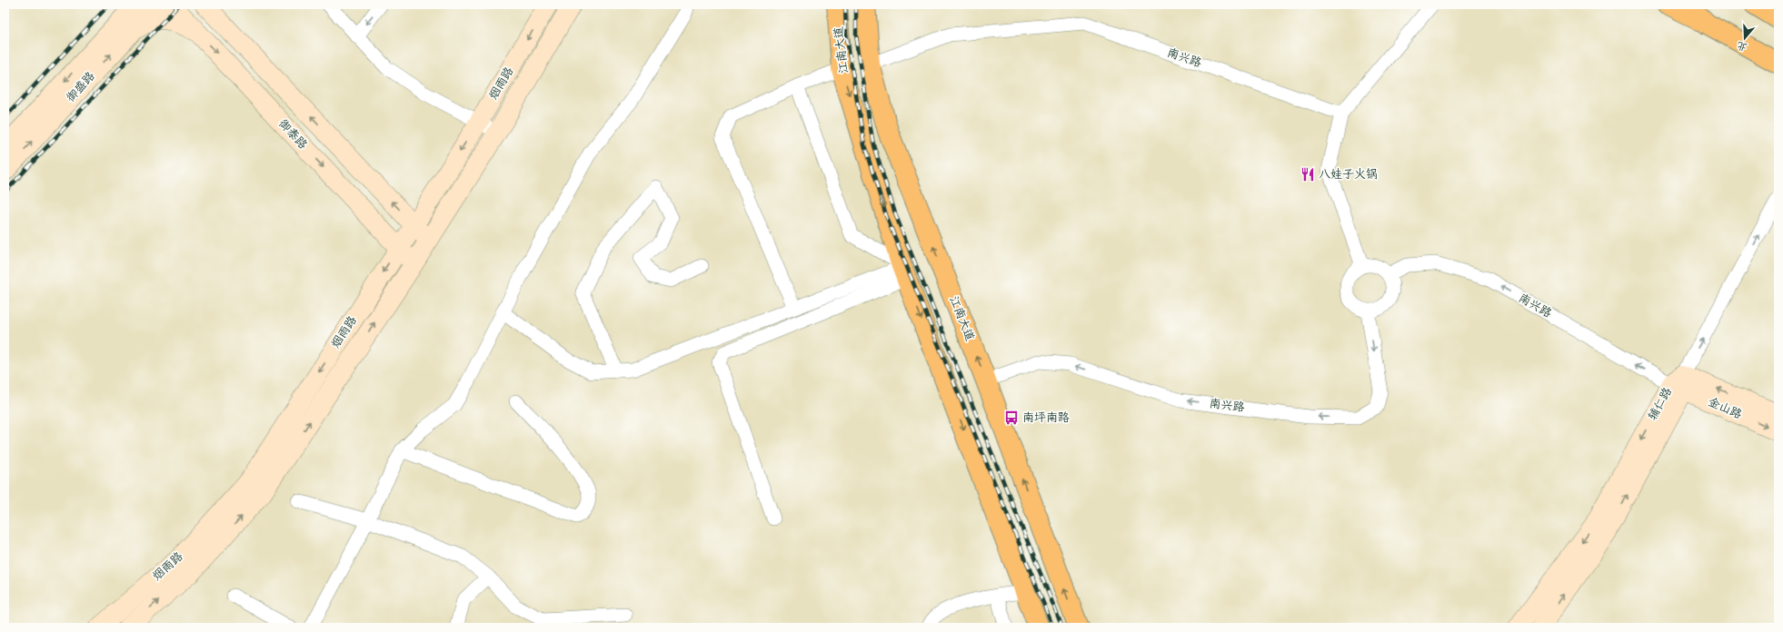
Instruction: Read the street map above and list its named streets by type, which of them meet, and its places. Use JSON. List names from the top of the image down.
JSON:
{
  "streets": {
    "highway": ["江南大道"],
    "main road": [
      "烟雨路",
      "御盛路",
      "御泰路",
      "辅仁路",
      "金山路"
    ],
    "street": ["南兴路"]
  },
  "crossings": [
    ["江南大道", "南兴路"],
    ["南兴路", "辅仁路"],
    ["南兴路", "金山路"],
    ["烟雨路", "御泰路"],
    ["辅仁路", "金山路"]
  ],
  "one_way": ["南兴路"],
  "places": {
    "restaurant": ["八娃子火锅"],
    "bus stop": ["南坪南路"]
  },
  "north": "bottom"
}
